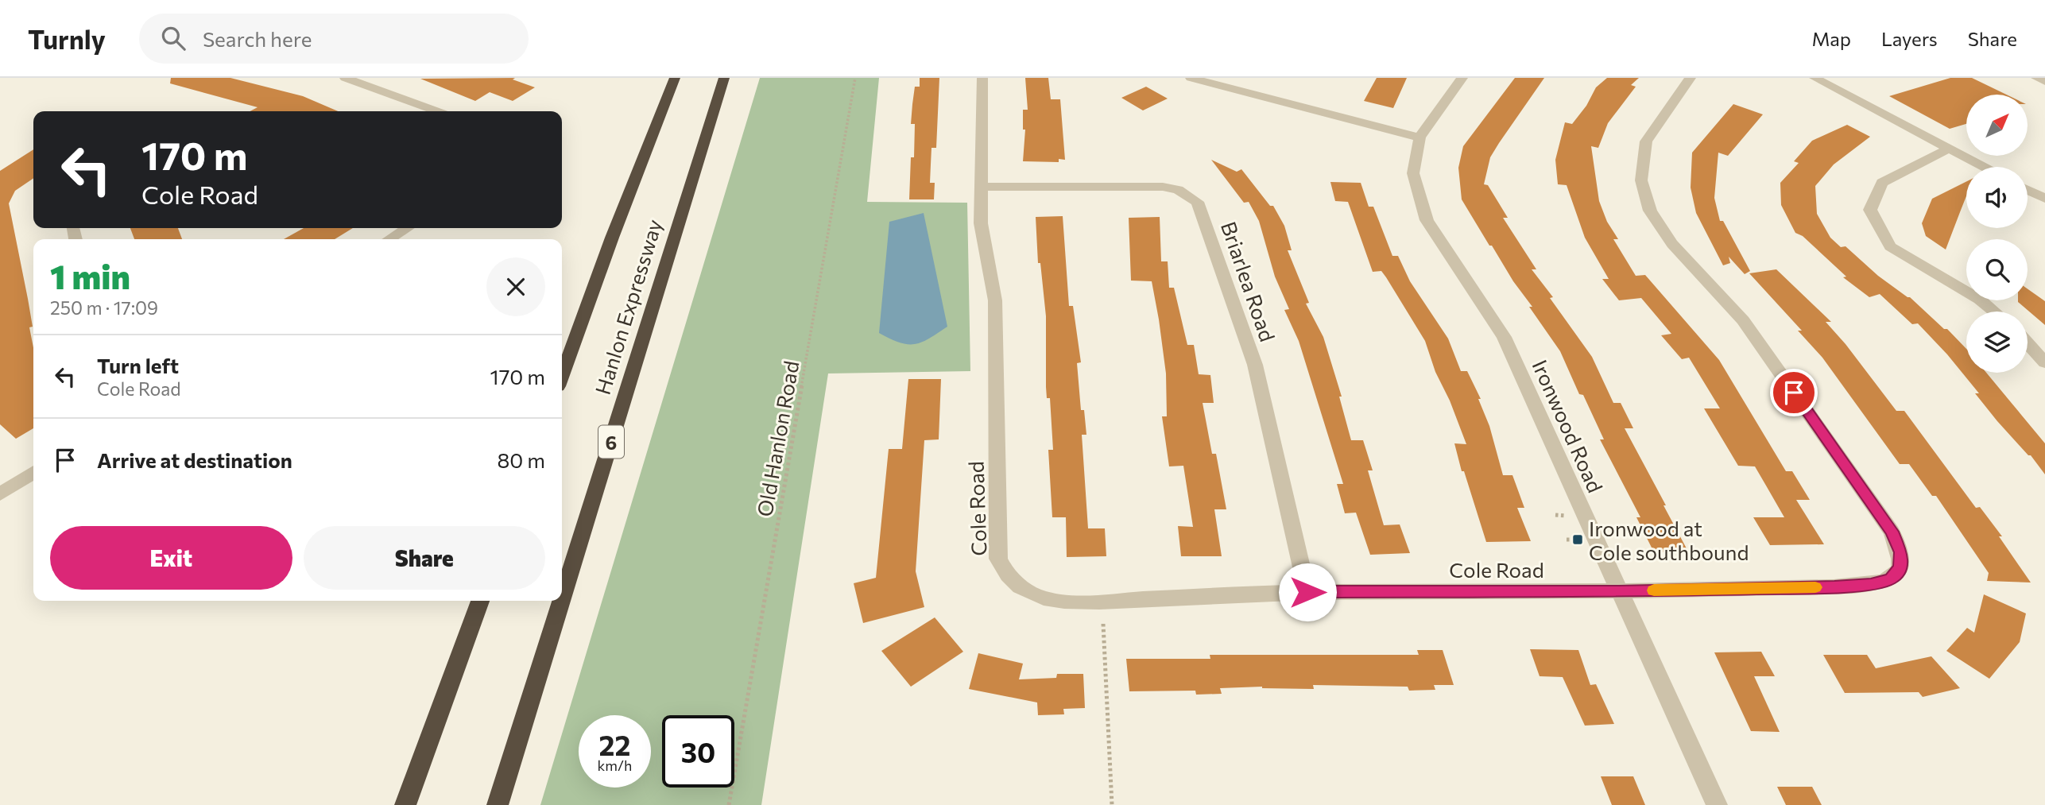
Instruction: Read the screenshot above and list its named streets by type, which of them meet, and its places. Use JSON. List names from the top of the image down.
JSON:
{
  "streets": {
    "highway": ["Hanlon Expressway", "6"],
    "street": ["Briarlea Road", "Ironwood Road", "Cole Road"],
    "path": ["Old Hanlon Road"]
  },
  "crossings": [
    ["Briarlea Road", "Cole Road"],
    ["Ironwood Road", "Cole Road"]
  ],
  "places": {
    "transit": ["Ironwood at Cole southbound"]
  },
  "north": "top right",
  "page": {
    "header": "Turnly",
    "search": "Search here",
    "nav": ["Map", "Layers", "Share"],
    "turn": ["170 m", "Cole Road"],
    "heading": ["1 min", "250 m · 17:09"],
    "list": [
      {
        "name": "Turn left",
        "note": "Cole Road",
        "value": "170 m"
      },
      {
        "name": "Arrive at destination",
        "value": "80 m"
      }
    ],
    "buttons": ["Exit", "Share"],
    "speed": "22 km/h",
    "limit": "30"
  }
}
